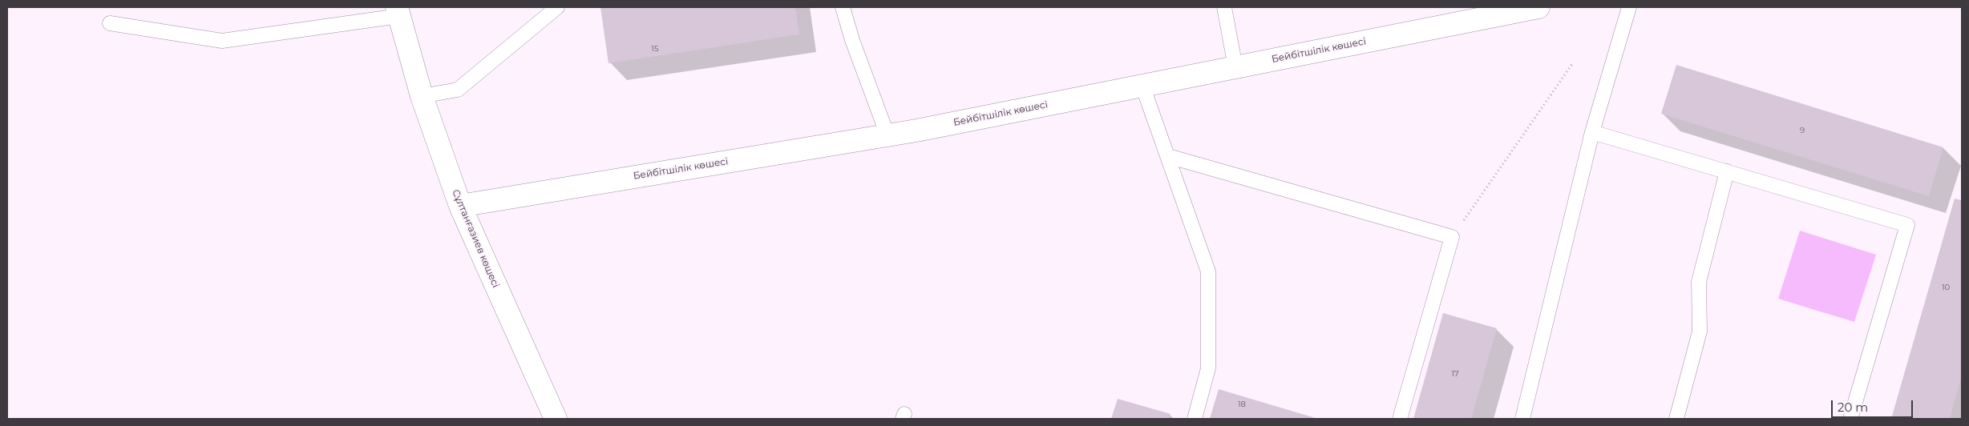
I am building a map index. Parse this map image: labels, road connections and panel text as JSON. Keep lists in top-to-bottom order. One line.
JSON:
{"streets":{"street":["Бейбітшілік көшесі","Сұлтанғазиев көшесі"]},"crossings":[["Бейбітшілік көшесі","Сұлтанғазиев көшесі"]],"house_numbers":["15","9","10","17","18"],"scale_bar":"20 m"}
